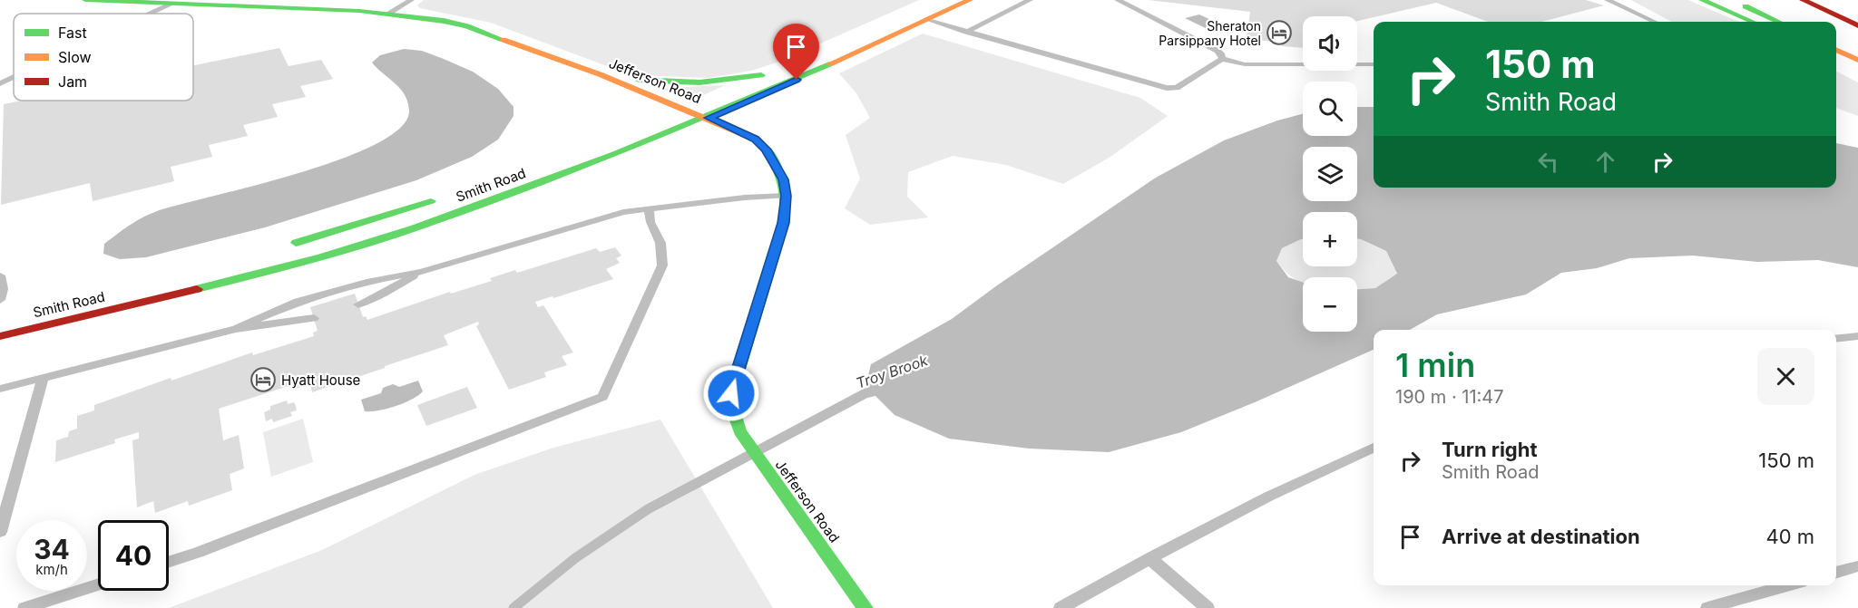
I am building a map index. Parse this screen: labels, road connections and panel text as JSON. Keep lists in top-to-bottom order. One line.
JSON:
{"streets":{"main road":["Jefferson Road","Smith Road"]},"crossings":[["Jefferson Road","Smith Road"]],"water":["Troy Brook"],"places":{"hotel":["Sheraton Parsippany Hotel","Hyatt House"]},"legend":["Fast","Slow","Jam"],"page":{"map_buttons":["+","−"],"turn":["150 m","Smith Road"],"heading":["1 min","190 m · 11:47"],"list":[{"name":"Turn right","note":"Smith Road","value":"150 m"},{"name":"Arrive at destination","value":"40 m"}],"speed":"34 km/h","limit":"40"}}
